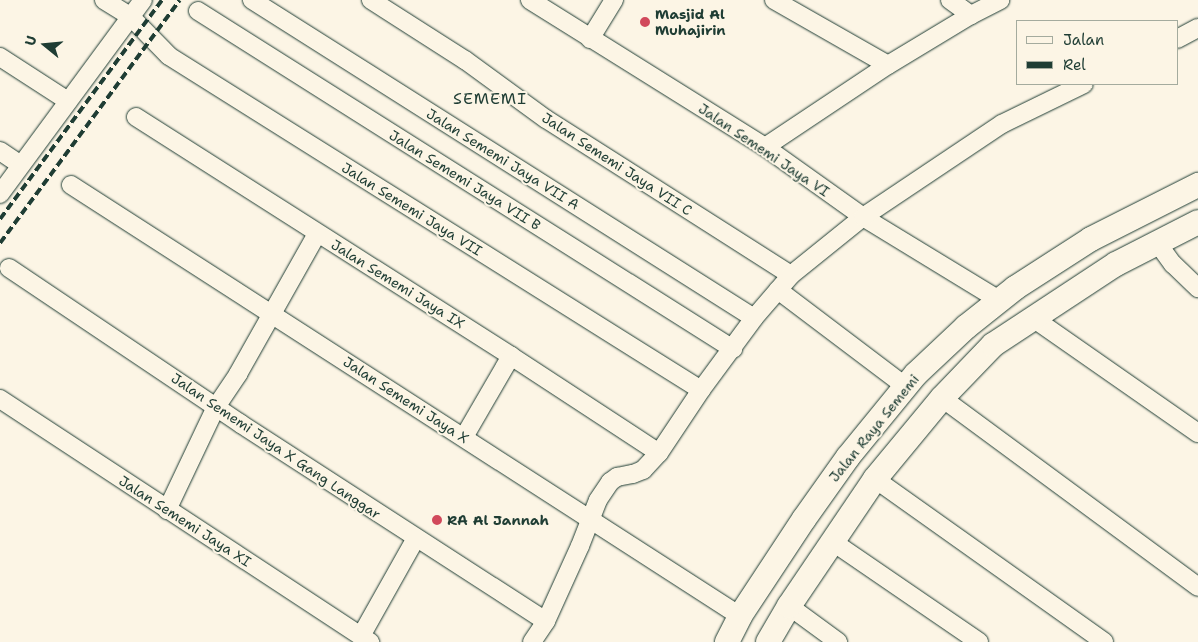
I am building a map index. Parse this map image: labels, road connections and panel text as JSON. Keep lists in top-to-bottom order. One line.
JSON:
{"streets":{"main road":["Jalan Raya Sememi"],"street":["Jalan Sememi Jaya VI","Jalan Sememi Jaya VII A","Jalan Sememi Jaya VII C","Jalan Sememi Jaya VII B","Jalan Sememi Jaya VII","Jalan Sememi Jaya IX","Jalan Sememi Jaya X","Jalan Sememi Jaya X Gang Langgar","Jalan Sememi Jaya XI"]},"crossings":[["Jalan Sememi Jaya VI","Jalan Raya Sememi"],["Jalan Sememi Jaya X","Jalan Raya Sememi"]],"districts":["SEMEMI"],"places":["Masjid Al Muhajirin","RA Al Jannah"],"legend":["Jalan","Rel"],"north":"left"}
